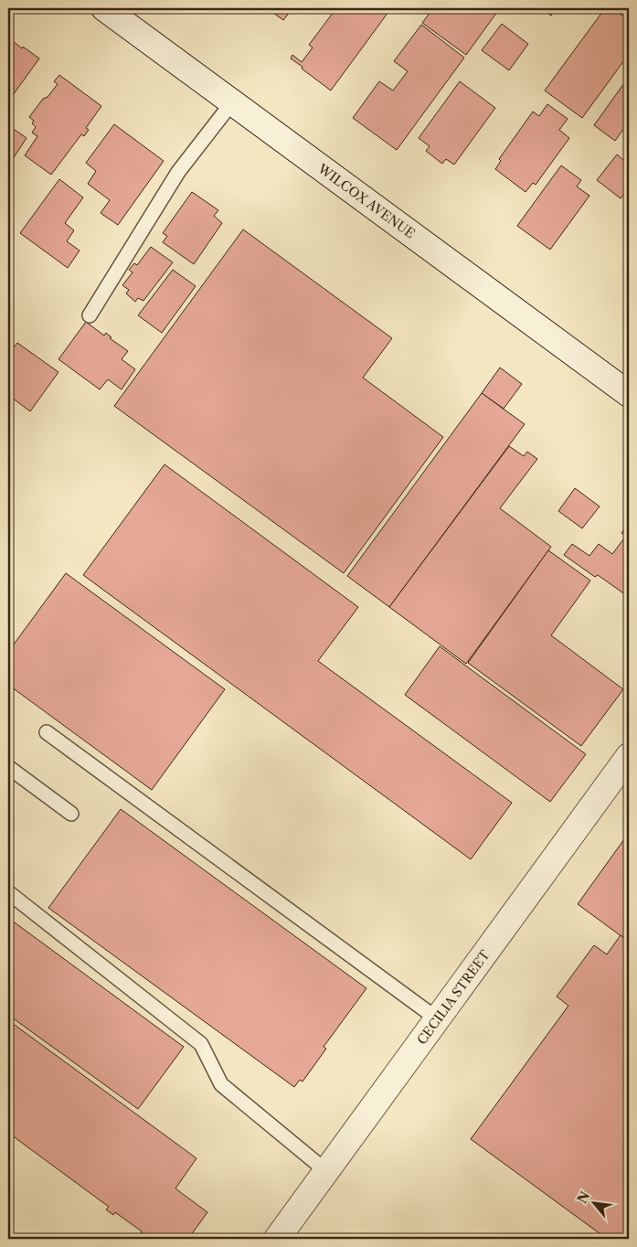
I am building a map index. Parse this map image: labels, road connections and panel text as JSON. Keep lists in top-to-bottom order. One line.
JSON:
{"streets":{"street":["WILCOX AVENUE","CECILIA STREET"]},"north":"top left"}
